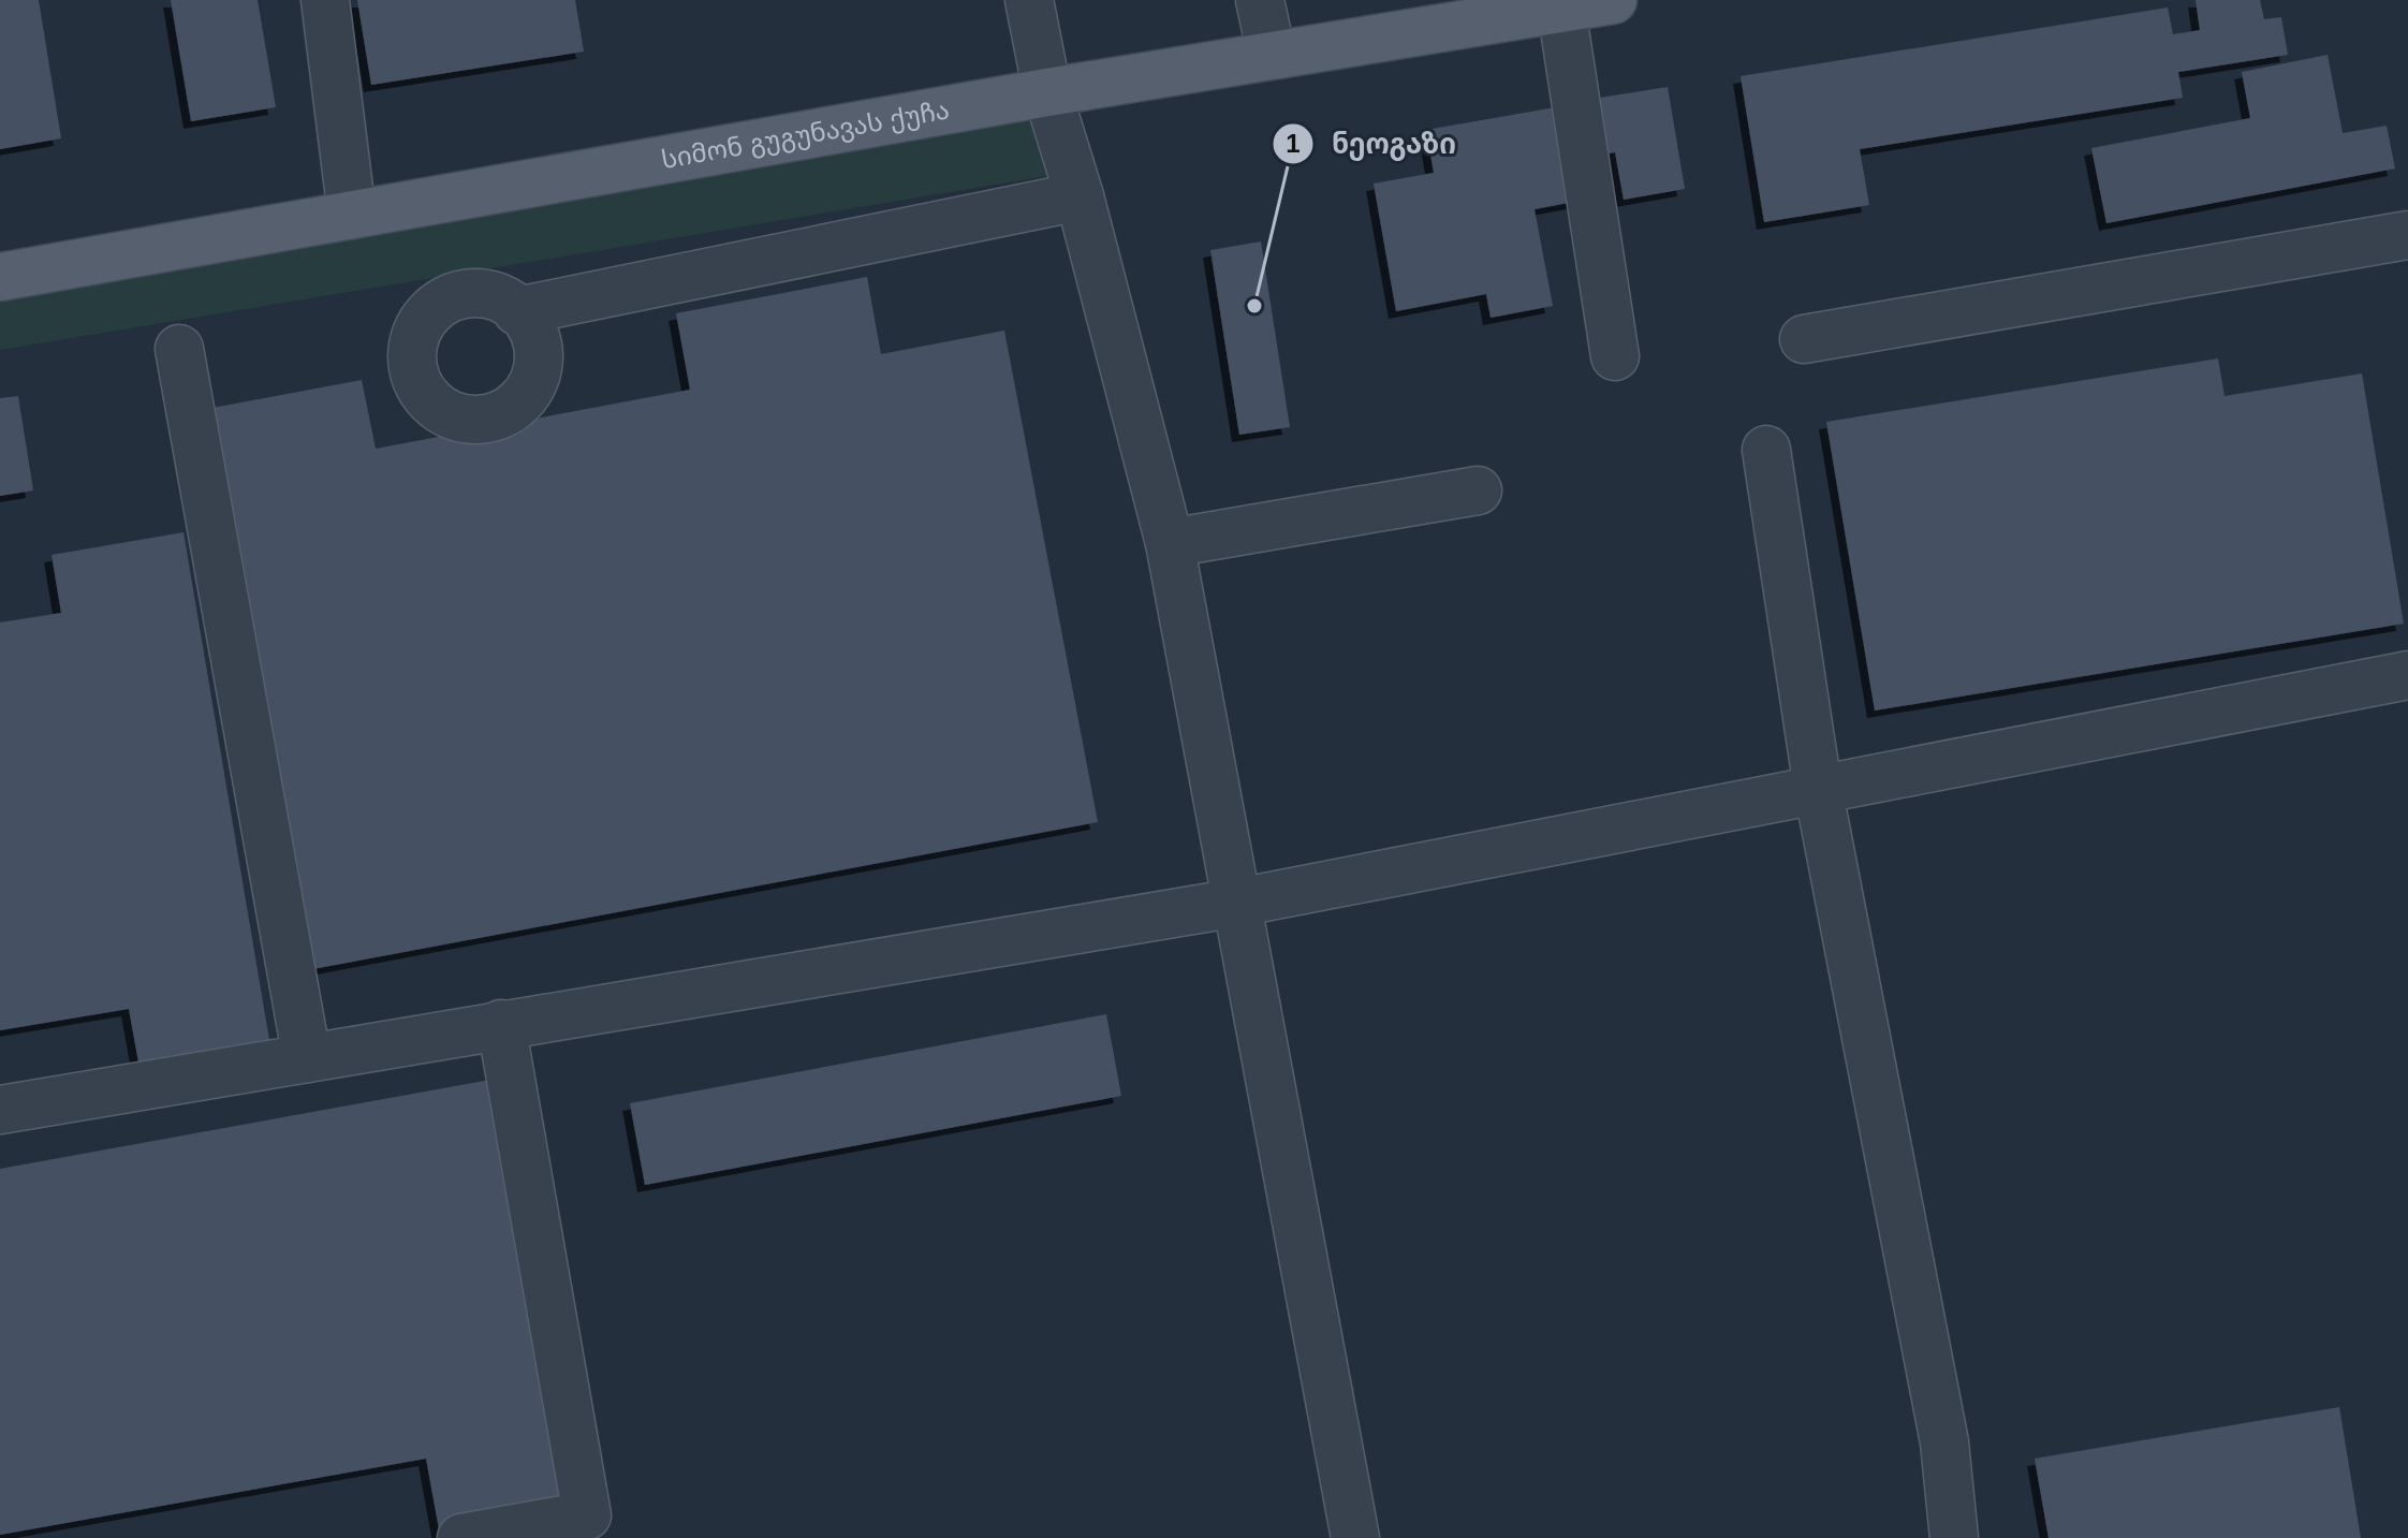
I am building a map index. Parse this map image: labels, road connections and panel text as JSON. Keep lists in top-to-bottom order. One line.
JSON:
{"streets":{"main road":["სიმონ გუგუნავას ქუჩა"]},"places":["ნეოგაზი"]}
